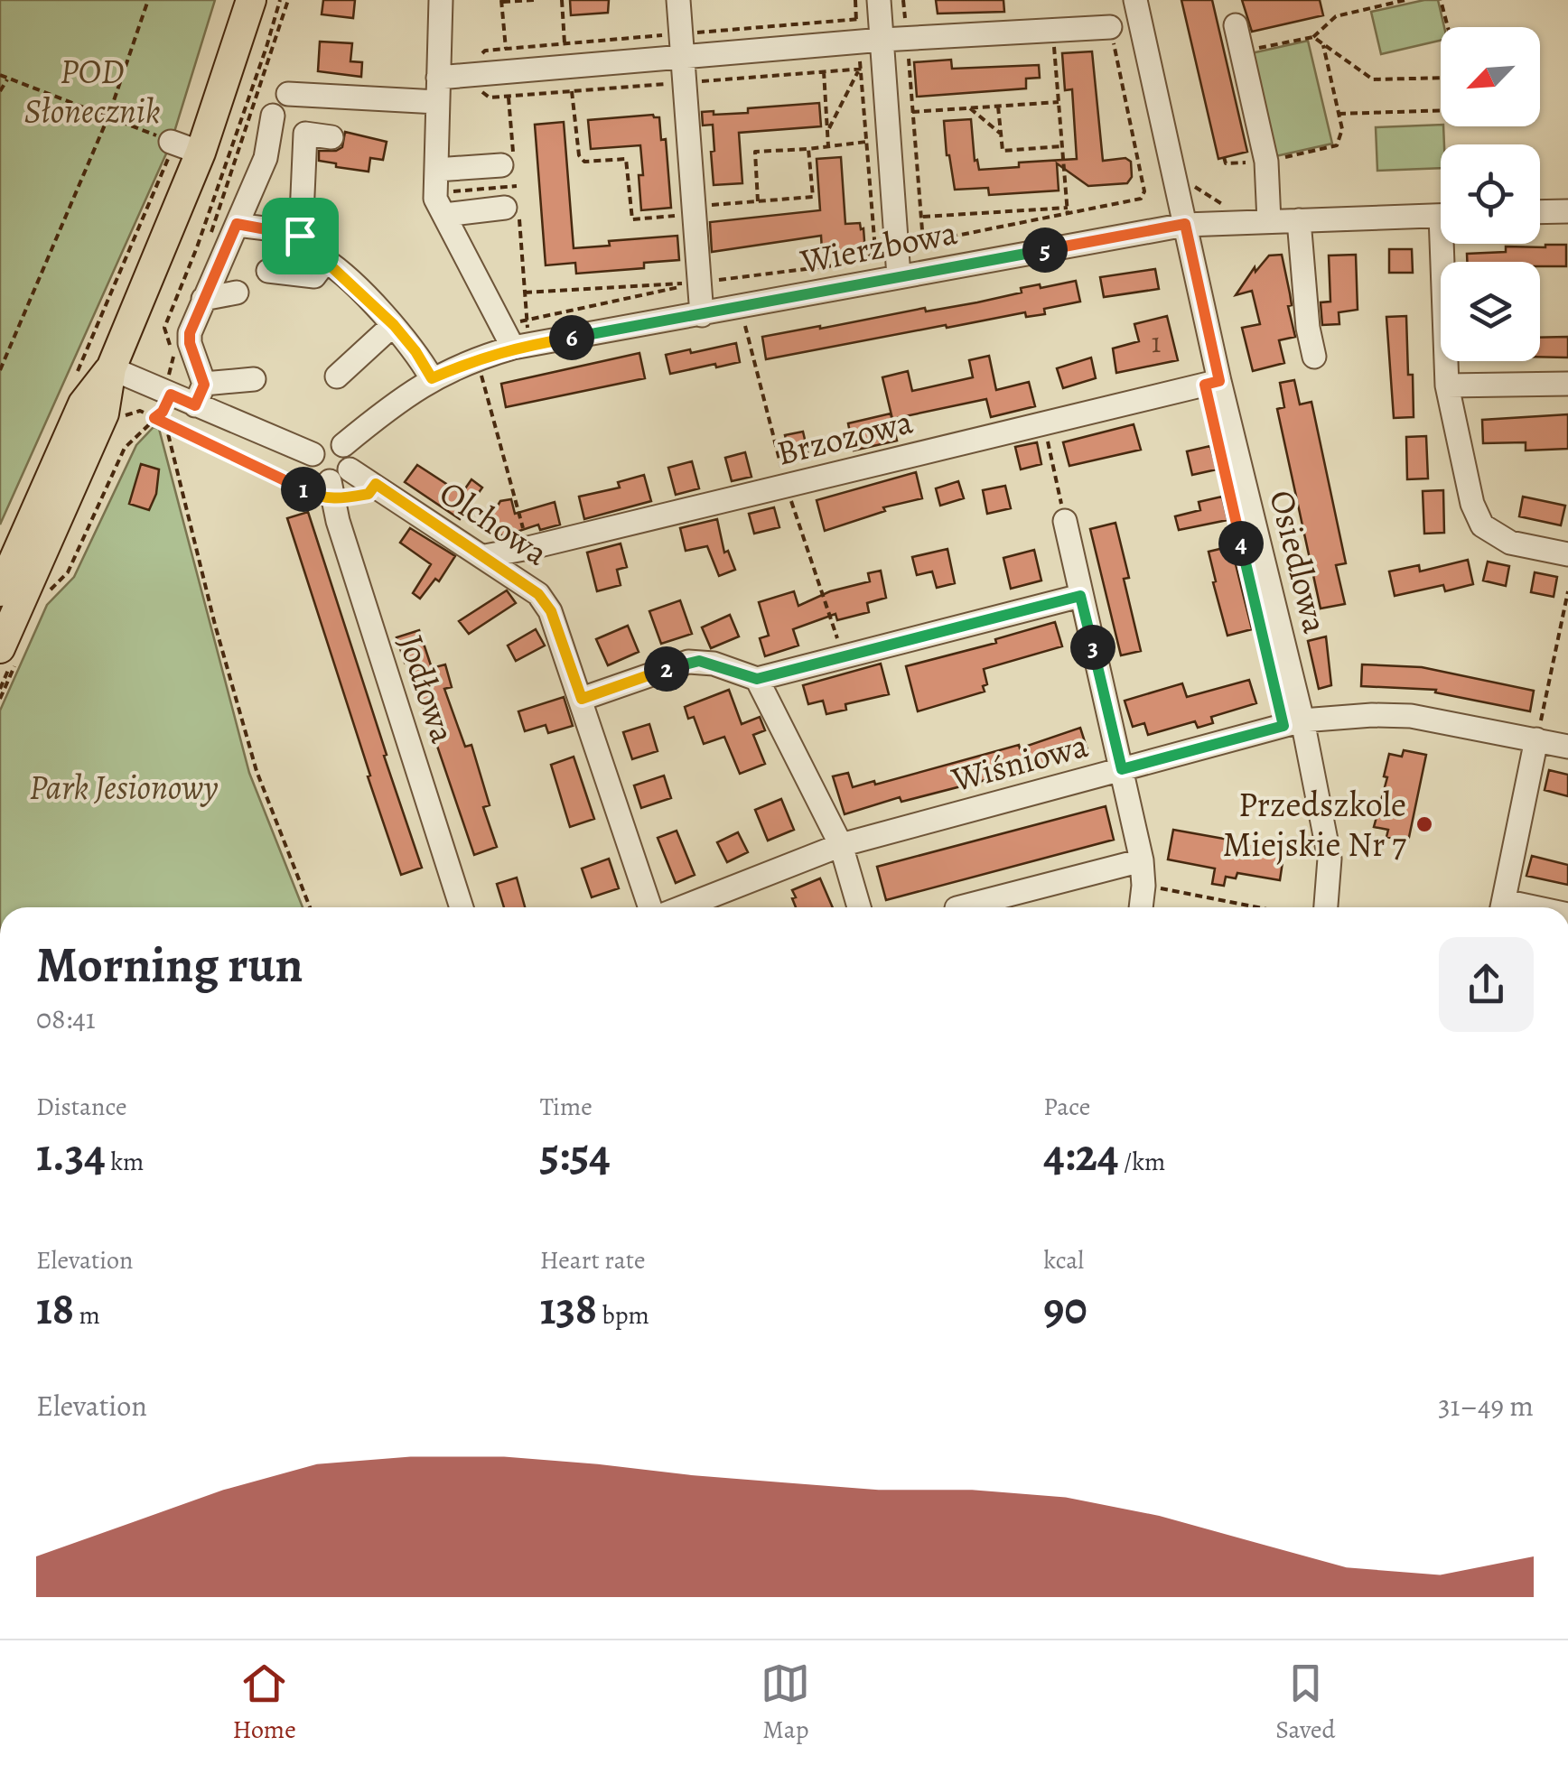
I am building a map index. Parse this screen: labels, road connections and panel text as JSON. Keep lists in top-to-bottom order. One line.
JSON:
{"streets":{"street":["Wierzbowa","Brzozowa","Olchowa","Osiedlowa","Jodłowa","Wiśniowa"]},"crossings":[["Wierzbowa","Olchowa"],["Wierzbowa","Osiedlowa"],["Wierzbowa","Jodłowa"],["Brzozowa","Olchowa"],["Brzozowa","Osiedlowa"],["Olchowa","Jodłowa"],["Osiedlowa","Wiśniowa"]],"parks":["POD Słonecznik","Park Jesionowy"],"places":["Przedszkole Miejskie Nr 7"],"house_numbers":["1"],"north":"bottom left","page":{"pins":["5","6","1","4","3","2"],"heading":["Morning run","08:41"],"stats":[["Distance","1.34 km"],["Time","5:54"],["Pace","4:24 /km"],["Elevation","18 m"],["Heart rate","138 bpm"],["kcal","90"]],"chart":["Elevation","31–49 m"],"tabs":["Home","Map","Saved"]}}
